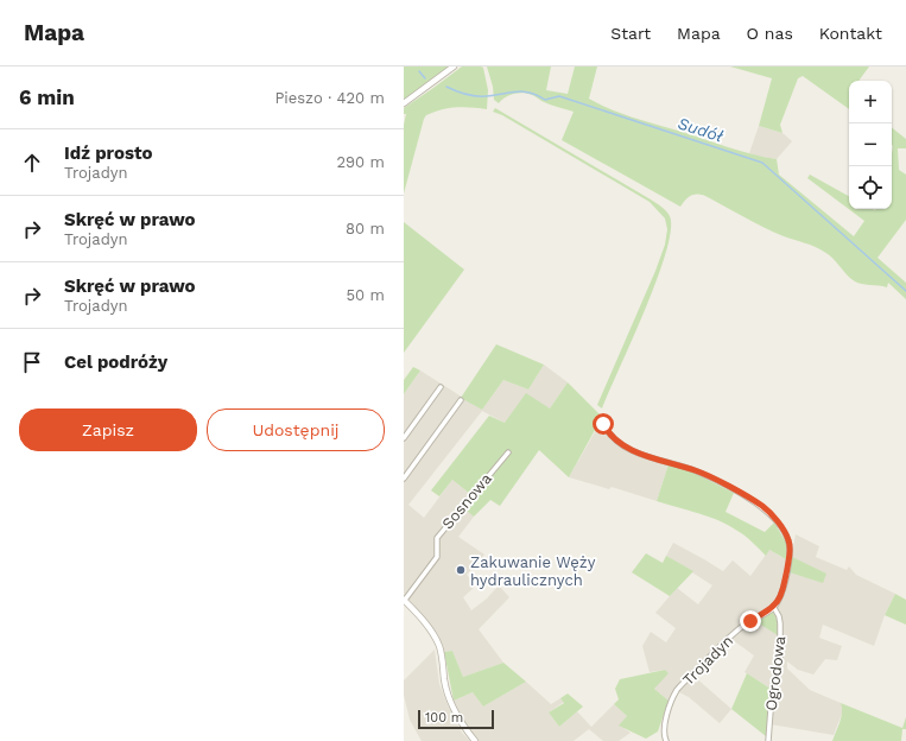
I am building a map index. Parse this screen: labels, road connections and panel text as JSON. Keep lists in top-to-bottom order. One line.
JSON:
{"streets":{"street":["Sosnowa","Trojadyn","Ogrodowa"]},"crossings":[["Trojadyn","Ogrodowa"]],"water":["Sudół"],"places":["Zakuwanie Węży hydraulicznych"],"scale_bar":"100 m","page":{"header":"Mapa","nav":["Start","Mapa","O nas","Kontakt"],"heading":["6 min","Pieszo · 420 m"],"map_buttons":["+","−"],"list":[["Idź prosto","Trojadyn","290 m"],["Skręć w prawo","Trojadyn","80 m"],["Skręć w prawo","Trojadyn","50 m"],"Cel podróży"],"buttons":["Zapisz","Udostępnij"],"scale":"100 m"}}
